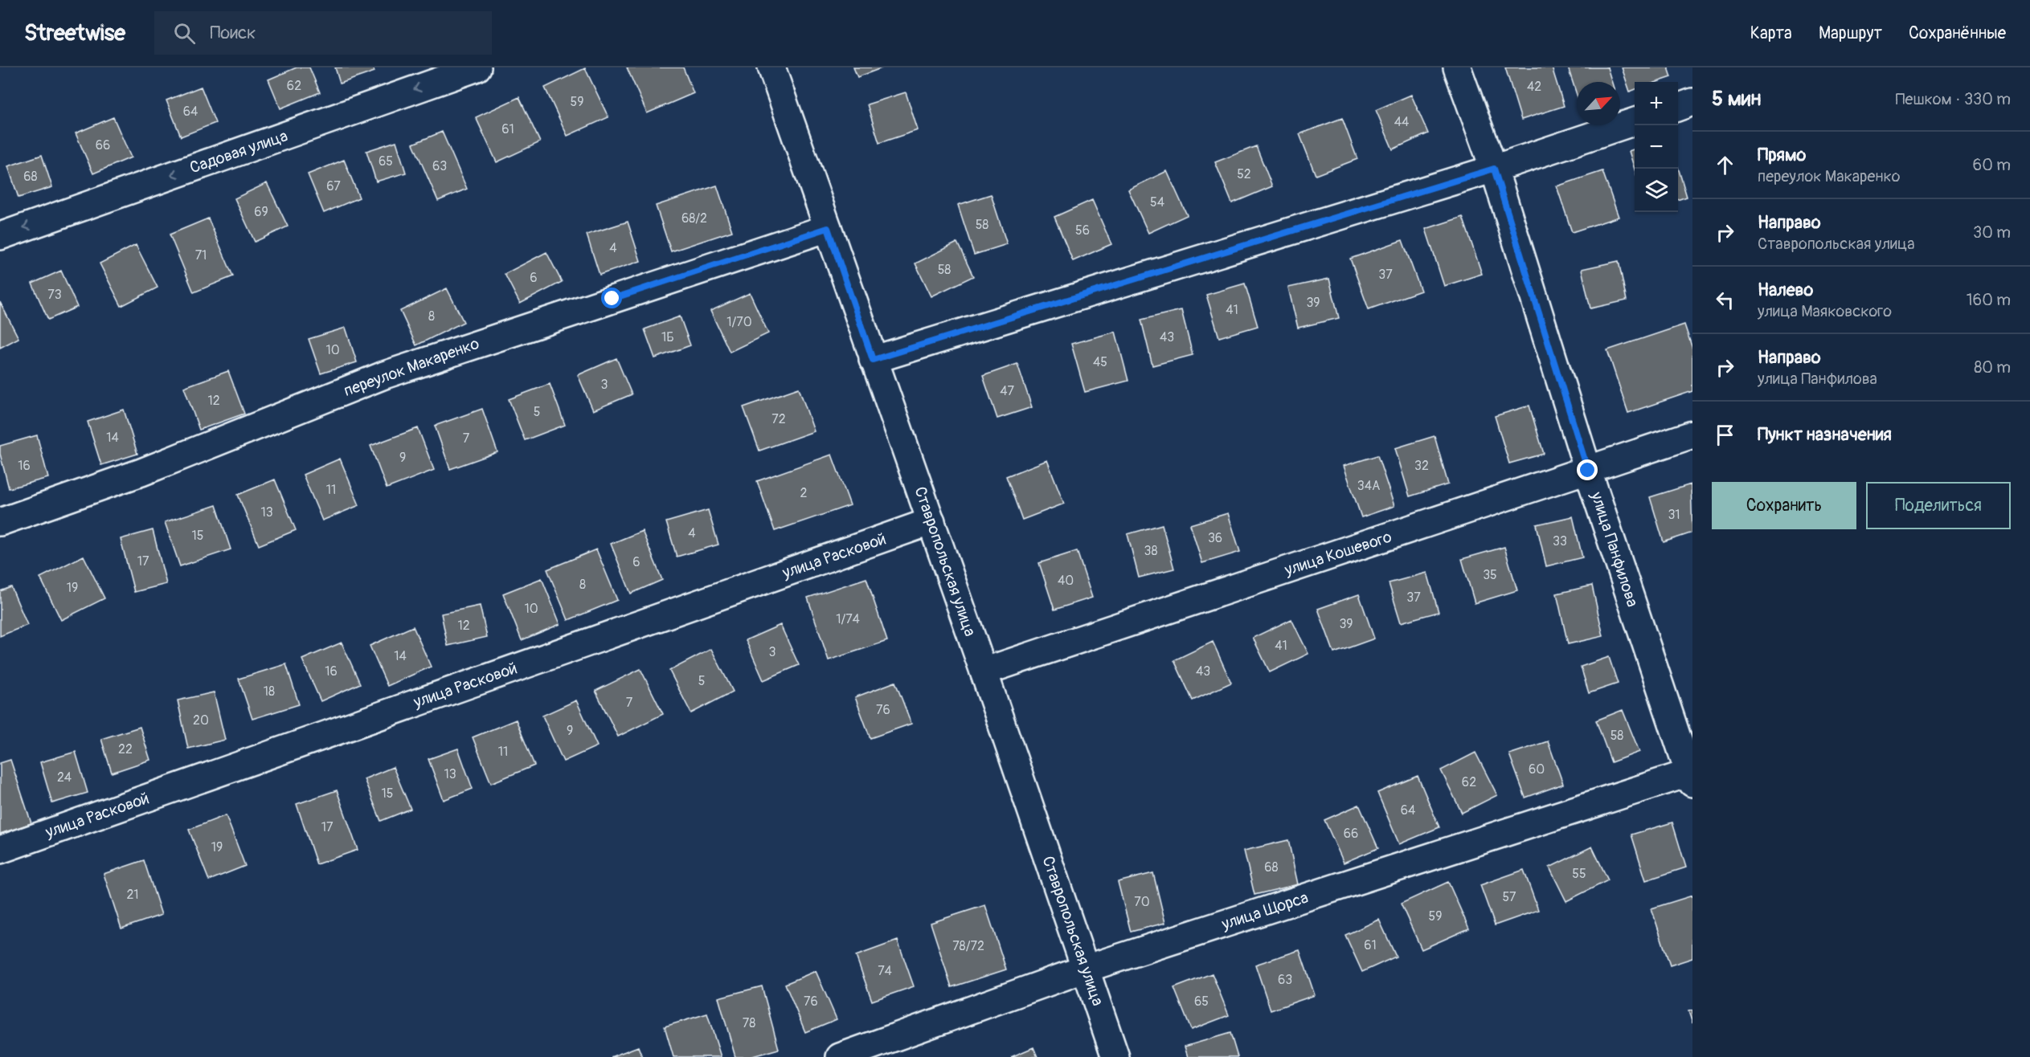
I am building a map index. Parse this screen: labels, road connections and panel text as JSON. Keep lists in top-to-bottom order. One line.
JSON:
{"streets":{"street":["Садовая улица","переулок Макаренко","улица Панфилова","улица Кошевого","улица Расковой","Ставропольская улица","улица Щорса"]},"crossings":[["переулок Макаренко","Ставропольская улица"],["улица Панфилова","улица Кошевого"],["улица Панфилова","улица Щорса"],["улица Кошевого","Ставропольская улица"],["улица Расковой","Ставропольская улица"],["Ставропольская улица","улица Щорса"]],"one_way":["Садовая улица"],"house_numbers":["62","42","59","64","44","61","66","65","63","52","68","67","54","69","68/2","58","56","4","71","58","37","6","73","39","41","8","1/70","1Б","43","10","45","3","47","12","5","72","14","7","9","16","32","34А","11","2","13","31","4","15","36","33","38","17","6","35","40","8","19","37","10","1/74","39","12","41","3","14","16","43","5","18","7","76","20","9","58","22","11","60","13","24","62","15","64","17","66","19","68","55","21","57","70","59","61","78/72","74","63","76","65","78"],"north":"top right","page":{"header":"Streetwise","search":"Поиск","nav":["Карта","Маршрут","Сохранённые"],"heading":["5 мин","Пешком · 330 m"],"map_buttons":["+","−"],"list":[["Прямо","переулок Макаренко","60 m"],["Направо","Ставропольская улица","30 m"],["Налево","улица Маяковского","160 m"],["Направо","улица Панфилова","80 m"],"Пункт назначения"],"buttons":["Сохранить","Поделиться"]}}
